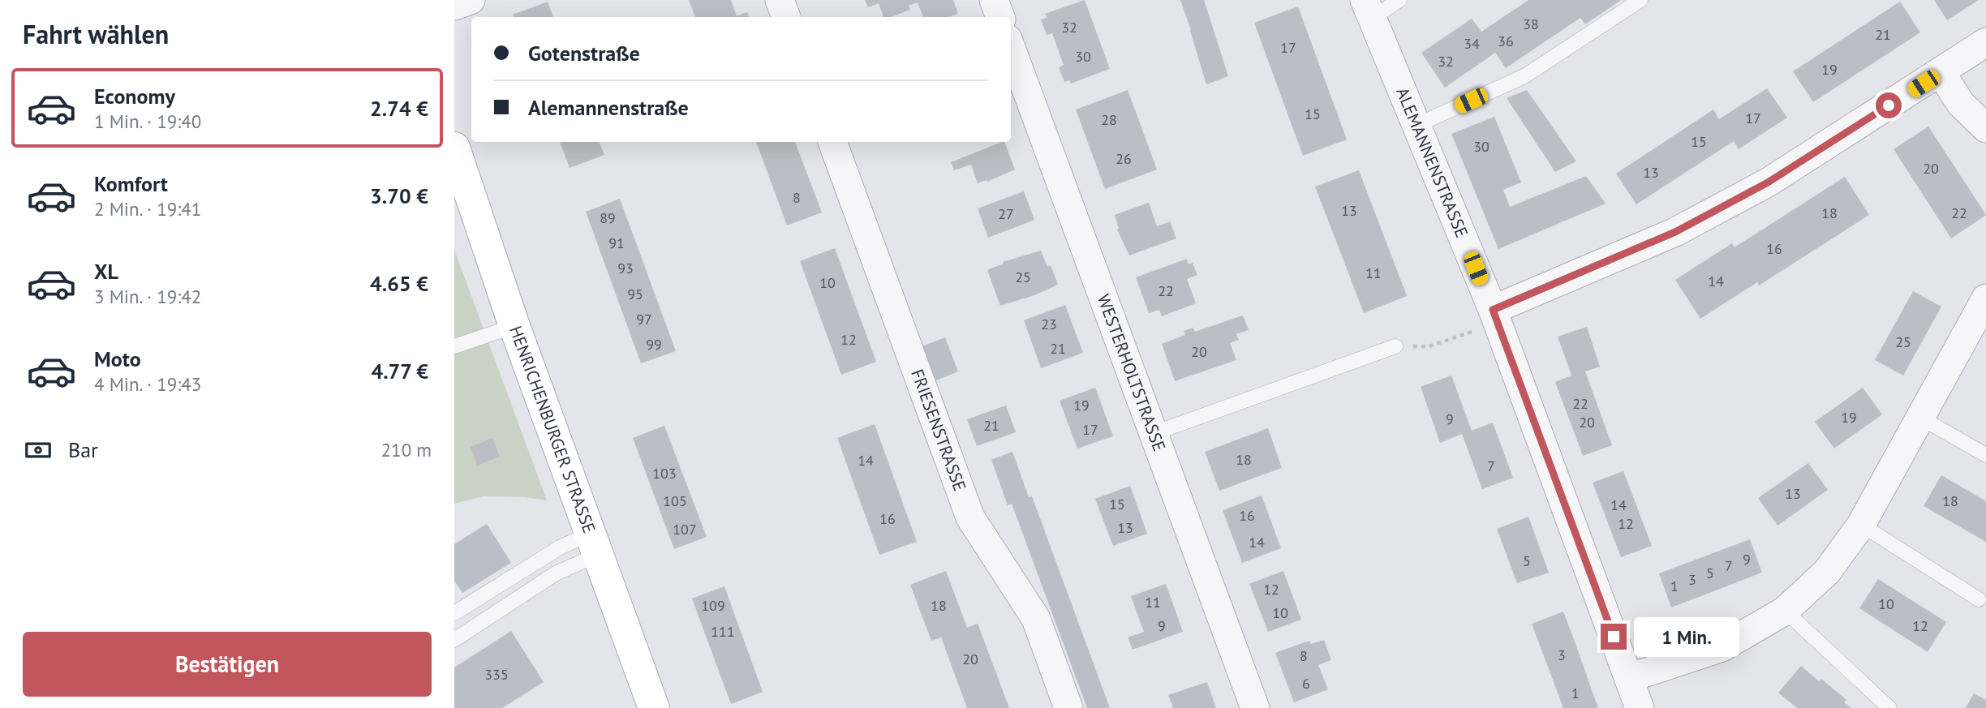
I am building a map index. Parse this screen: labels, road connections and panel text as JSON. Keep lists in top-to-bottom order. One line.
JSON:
{"streets":{"main road":["HENRICHENBURGER STRASSE"],"street":["ALEMANNENSTRASSE","WESTERHOLTSTRASSE","FRIESENSTRASSE"]},"house_numbers":["38","32","21","36","34","17","30","32","19","15","17","28","15","30","26","20","13","8","13","18","22","27","89","91","16","93","11","25","14","10","22","95","97","23","12","25","99","21","20","22","19","19","9","20","21","17","18","14","7","103","13","105","18","15","14","16","16","12","13","107","14","9","5","7","5","3","1","12","11","10","109","18","10","9","12","111","3","8","20","335","6","1"],"page":{"heading":"Fahrt wählen","banner":["Gotenstraße","Alemannenstraße"],"list":[{"name":"Economy","note":"1 Min. · 19:40","value":"2.74 €"},{"name":"Komfort","note":"2 Min. · 19:41","value":"3.70 €"},{"name":"XL","note":"3 Min. · 19:42","value":"4.65 €"},{"name":"Moto","note":"4 Min. · 19:43","value":"4.77 €"}],"pay":["Bar","210 m"],"bubble":"1 Min.","buttons":"Bestätigen"}}
